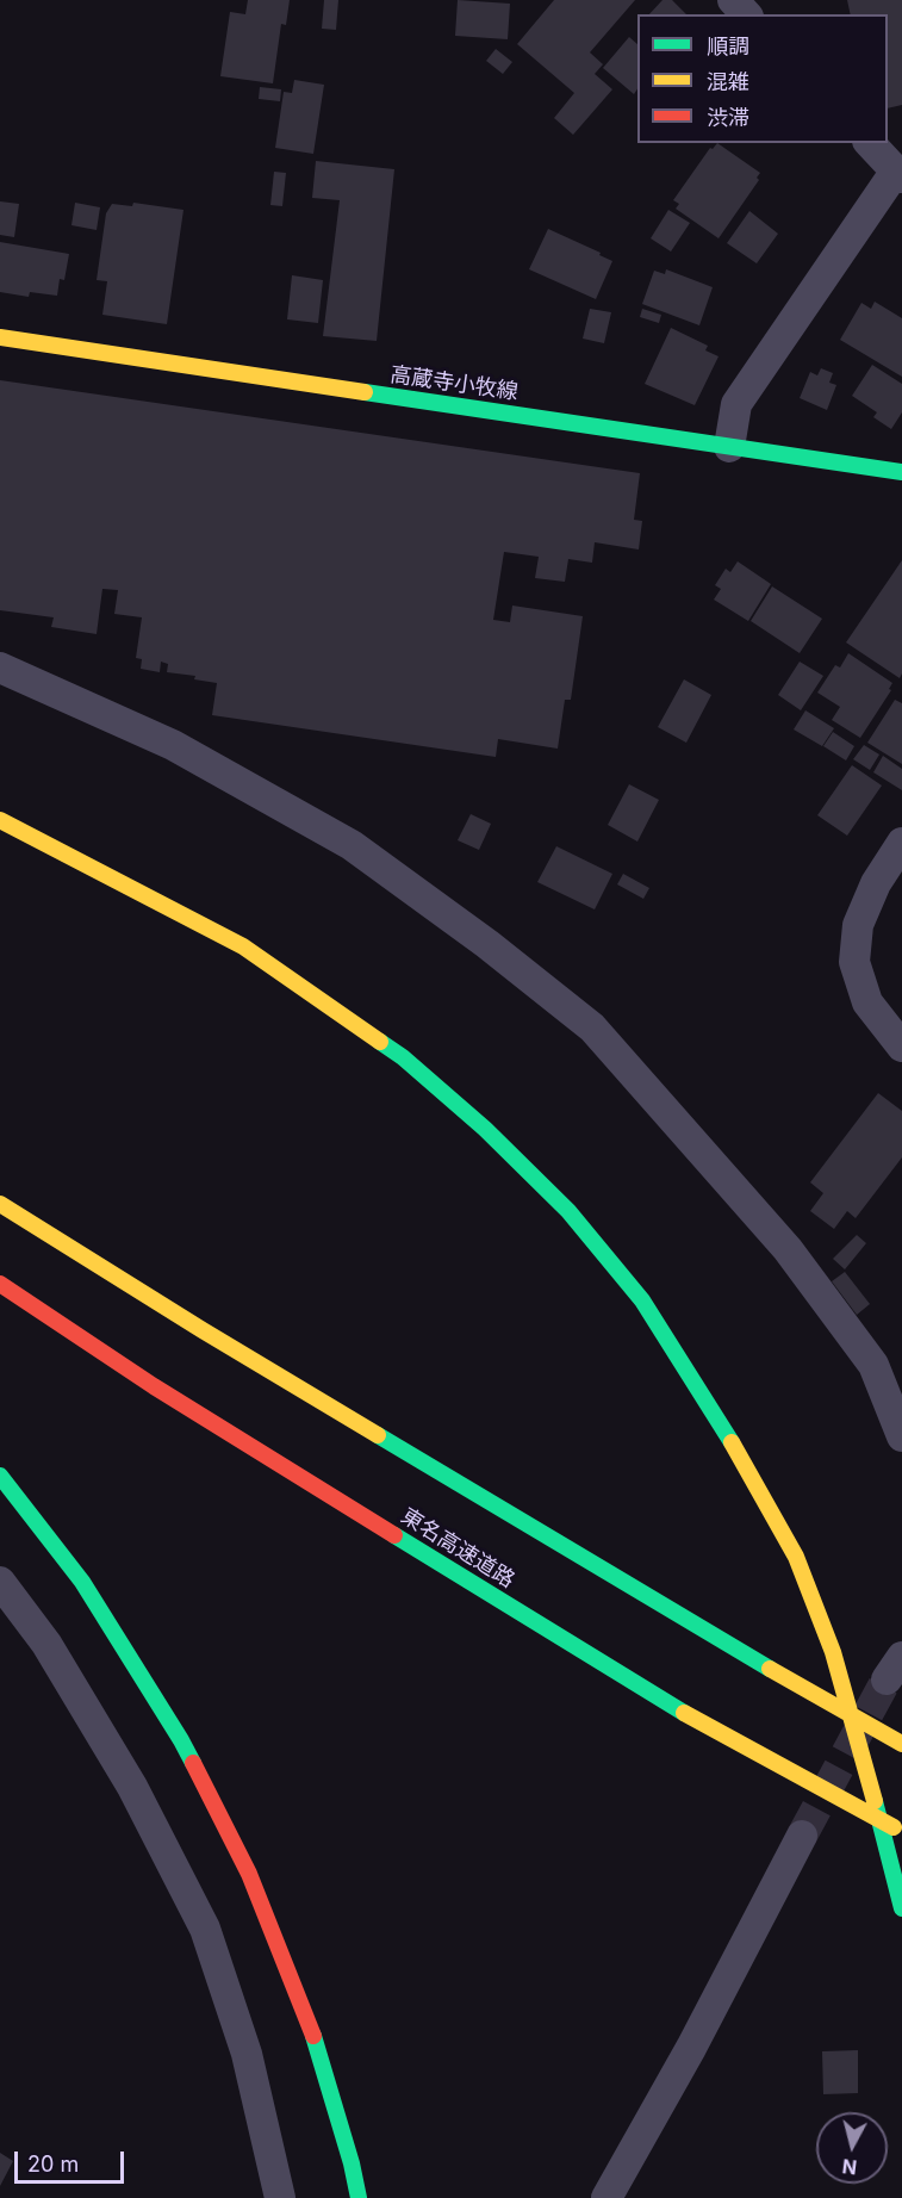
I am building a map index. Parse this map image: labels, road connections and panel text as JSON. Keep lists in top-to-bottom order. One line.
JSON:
{"streets":{"main road":["高蔵寺小牧線","東名高速道路"]},"legend":["順調","混雑","渋滞"],"scale_bar":"20 m","north":"bottom"}
